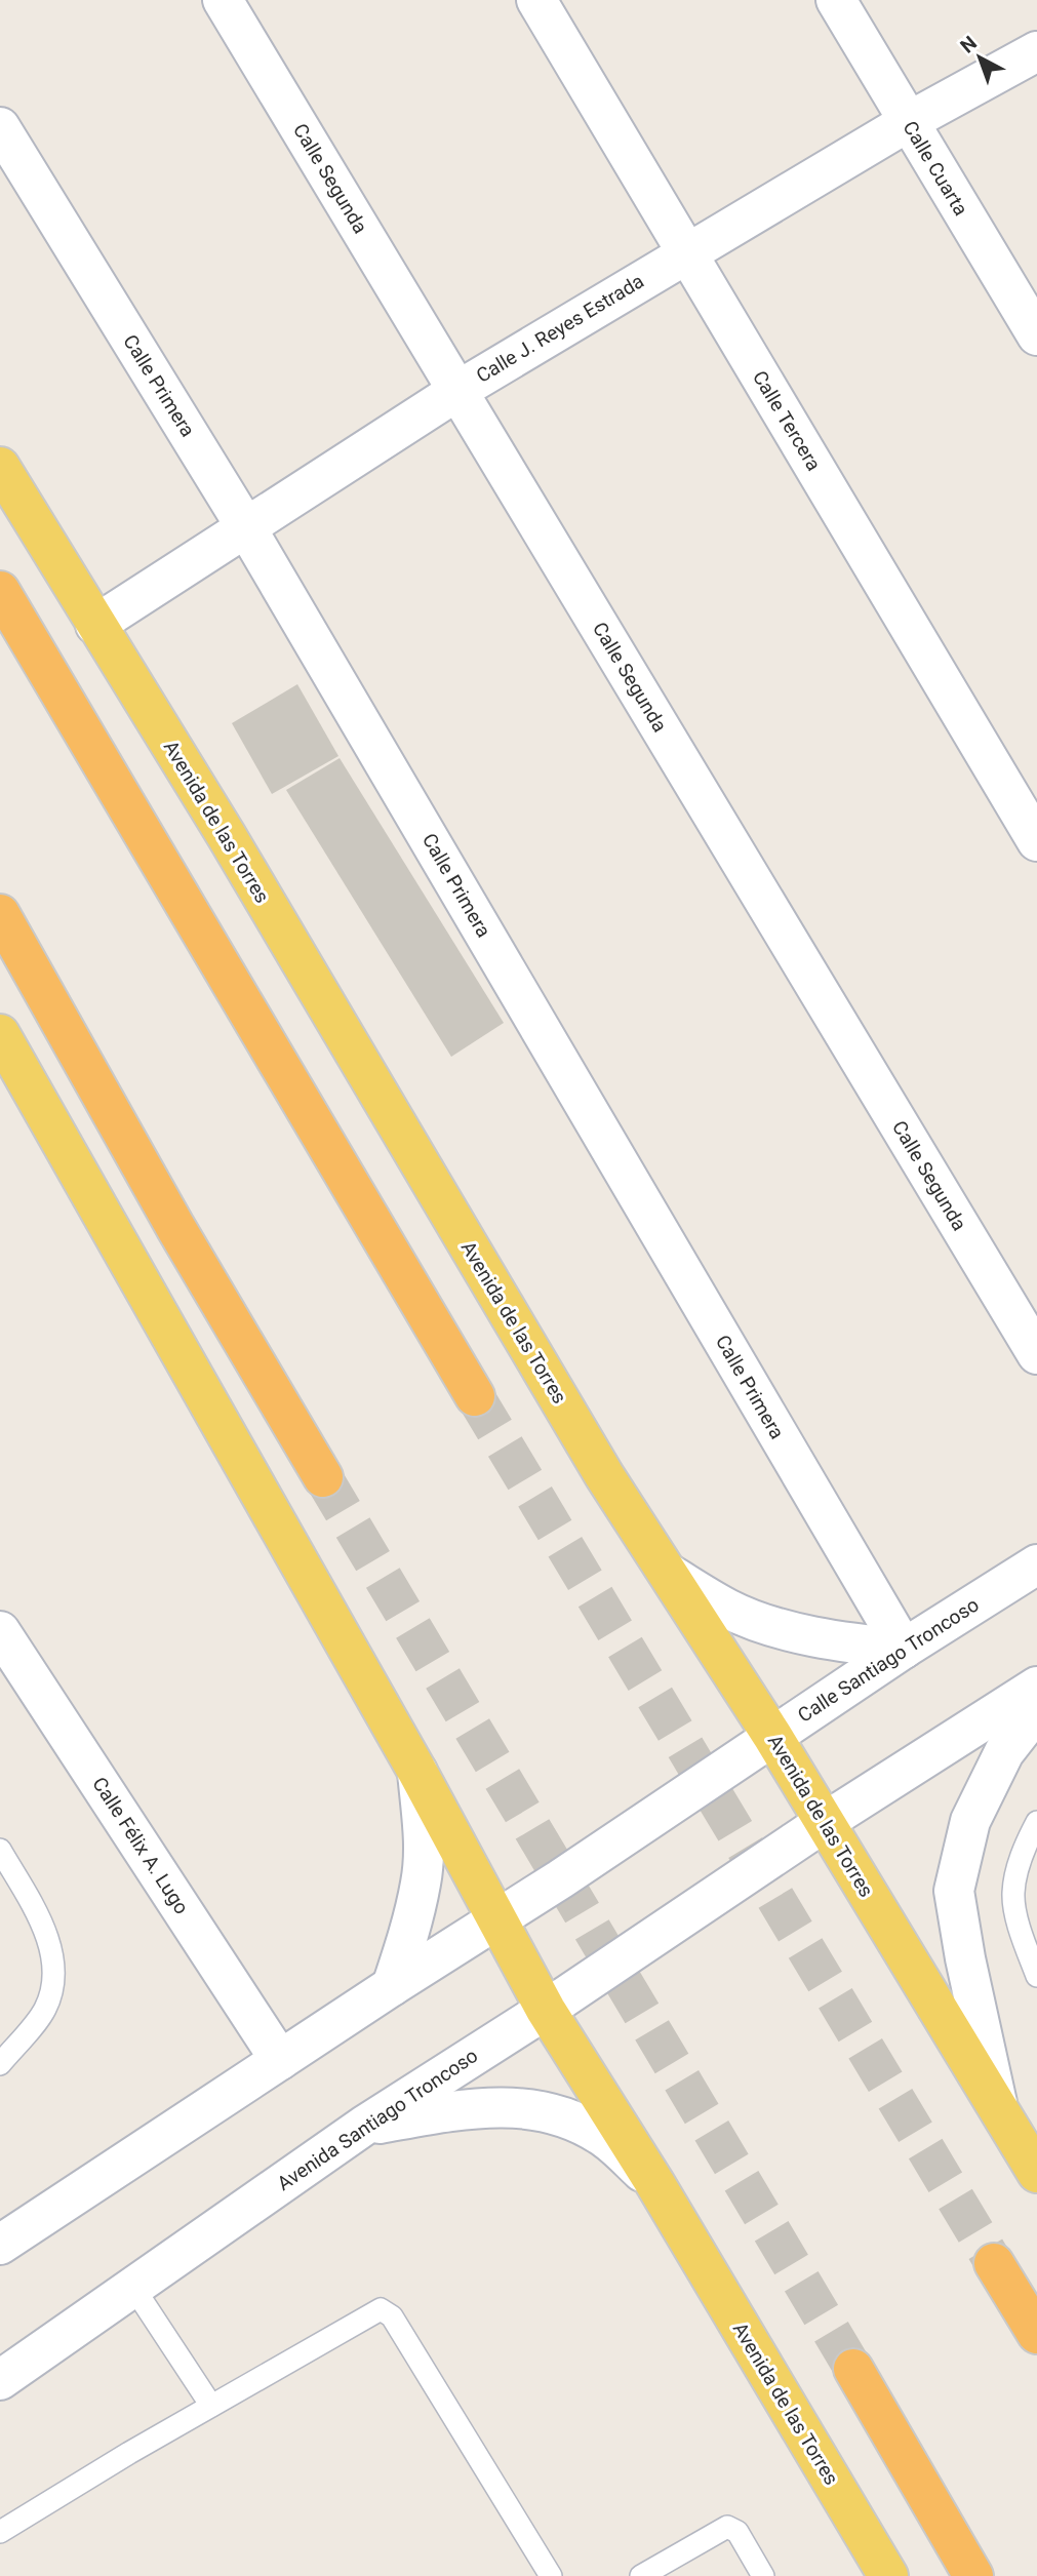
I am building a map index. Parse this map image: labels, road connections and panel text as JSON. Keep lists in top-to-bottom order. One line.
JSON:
{"streets":{"main road":["Avenida de las Torres"],"street":["Calle Cuarta","Calle Segunda","Calle J. Reyes Estrada","Calle Primera","Calle Tercera","Calle Santiago Troncoso","Calle Félix A. Lugo","Avenida Santiago Troncoso"]},"crossings":[["Calle Cuarta","Calle J. Reyes Estrada"],["Calle Segunda","Calle J. Reyes Estrada"],["Calle J. Reyes Estrada","Calle Primera"],["Calle J. Reyes Estrada","Calle Tercera"],["Calle J. Reyes Estrada","Avenida de las Torres"],["Calle Primera","Calle Santiago Troncoso"],["Avenida de las Torres","Calle Santiago Troncoso"],["Avenida de las Torres","Avenida Santiago Troncoso"]],"north":"top left"}
